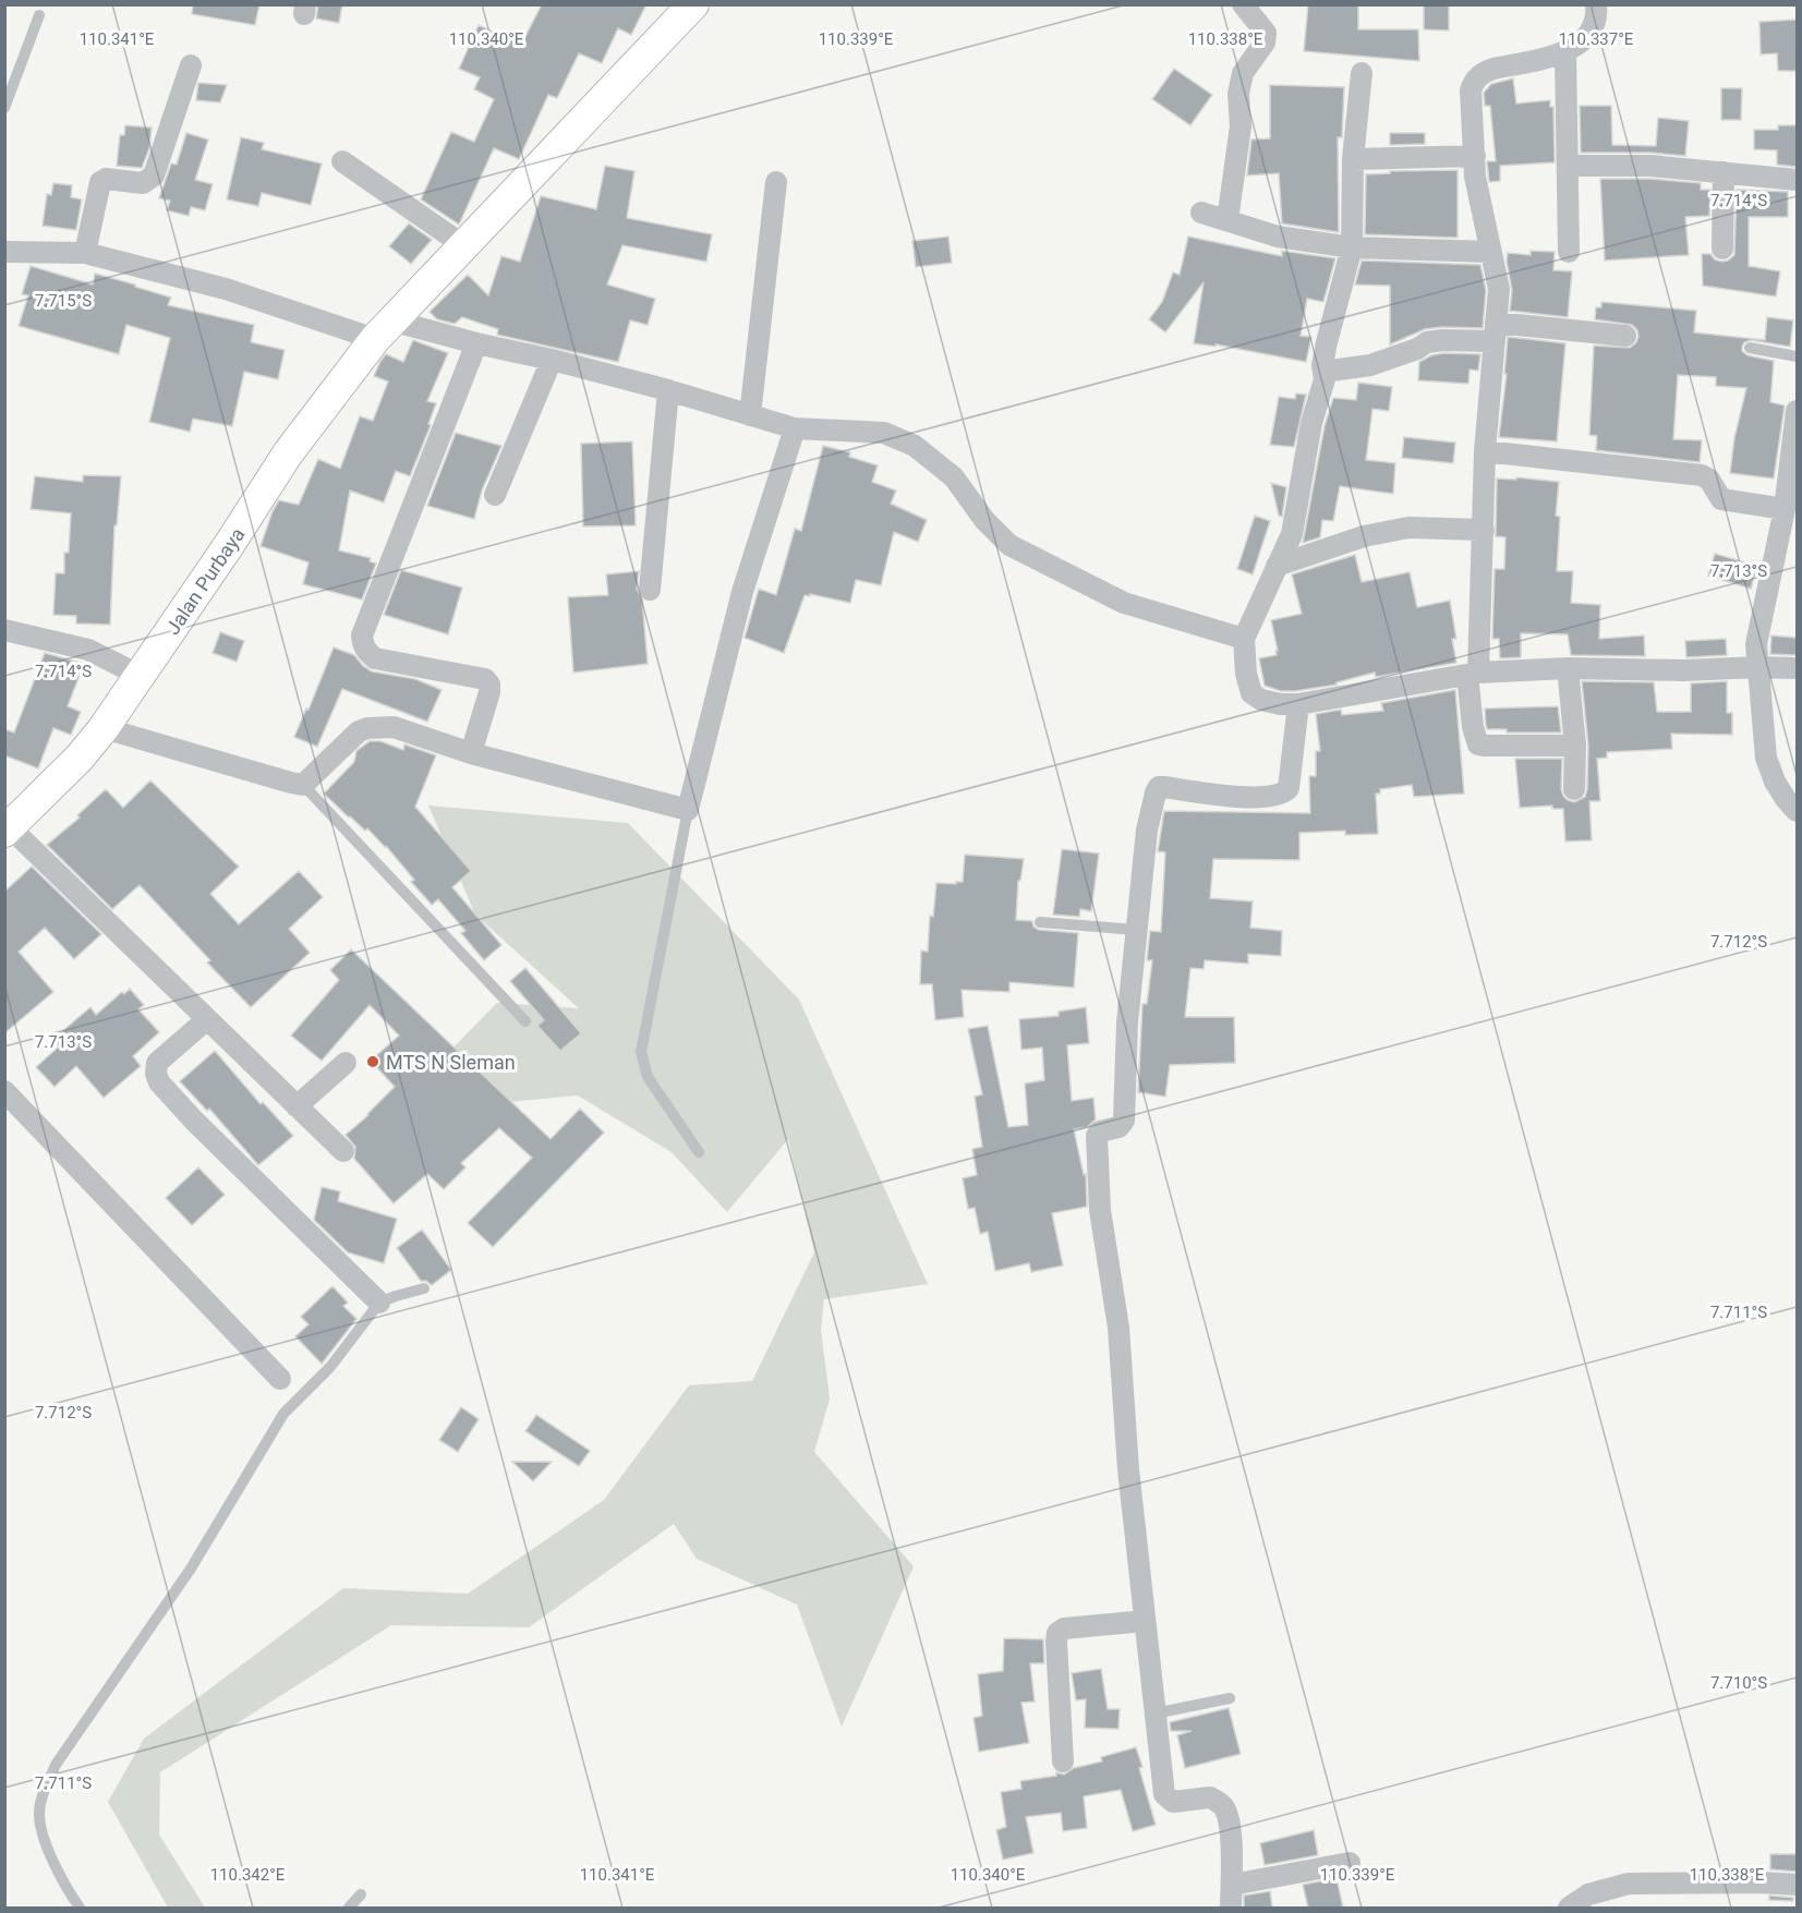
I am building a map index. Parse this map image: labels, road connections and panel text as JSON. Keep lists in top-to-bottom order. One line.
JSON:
{"streets":{"main road":["Jalan Purbaya"]},"places":["MTS N Sleman"],"coordinates":["110.341°E","110.340°E","110.339°E","110.338°E","110.337°E","7.714°S","7.715°S","7.713°S","7.712°S","7.711°S","7.710°S","110.342°E"]}
